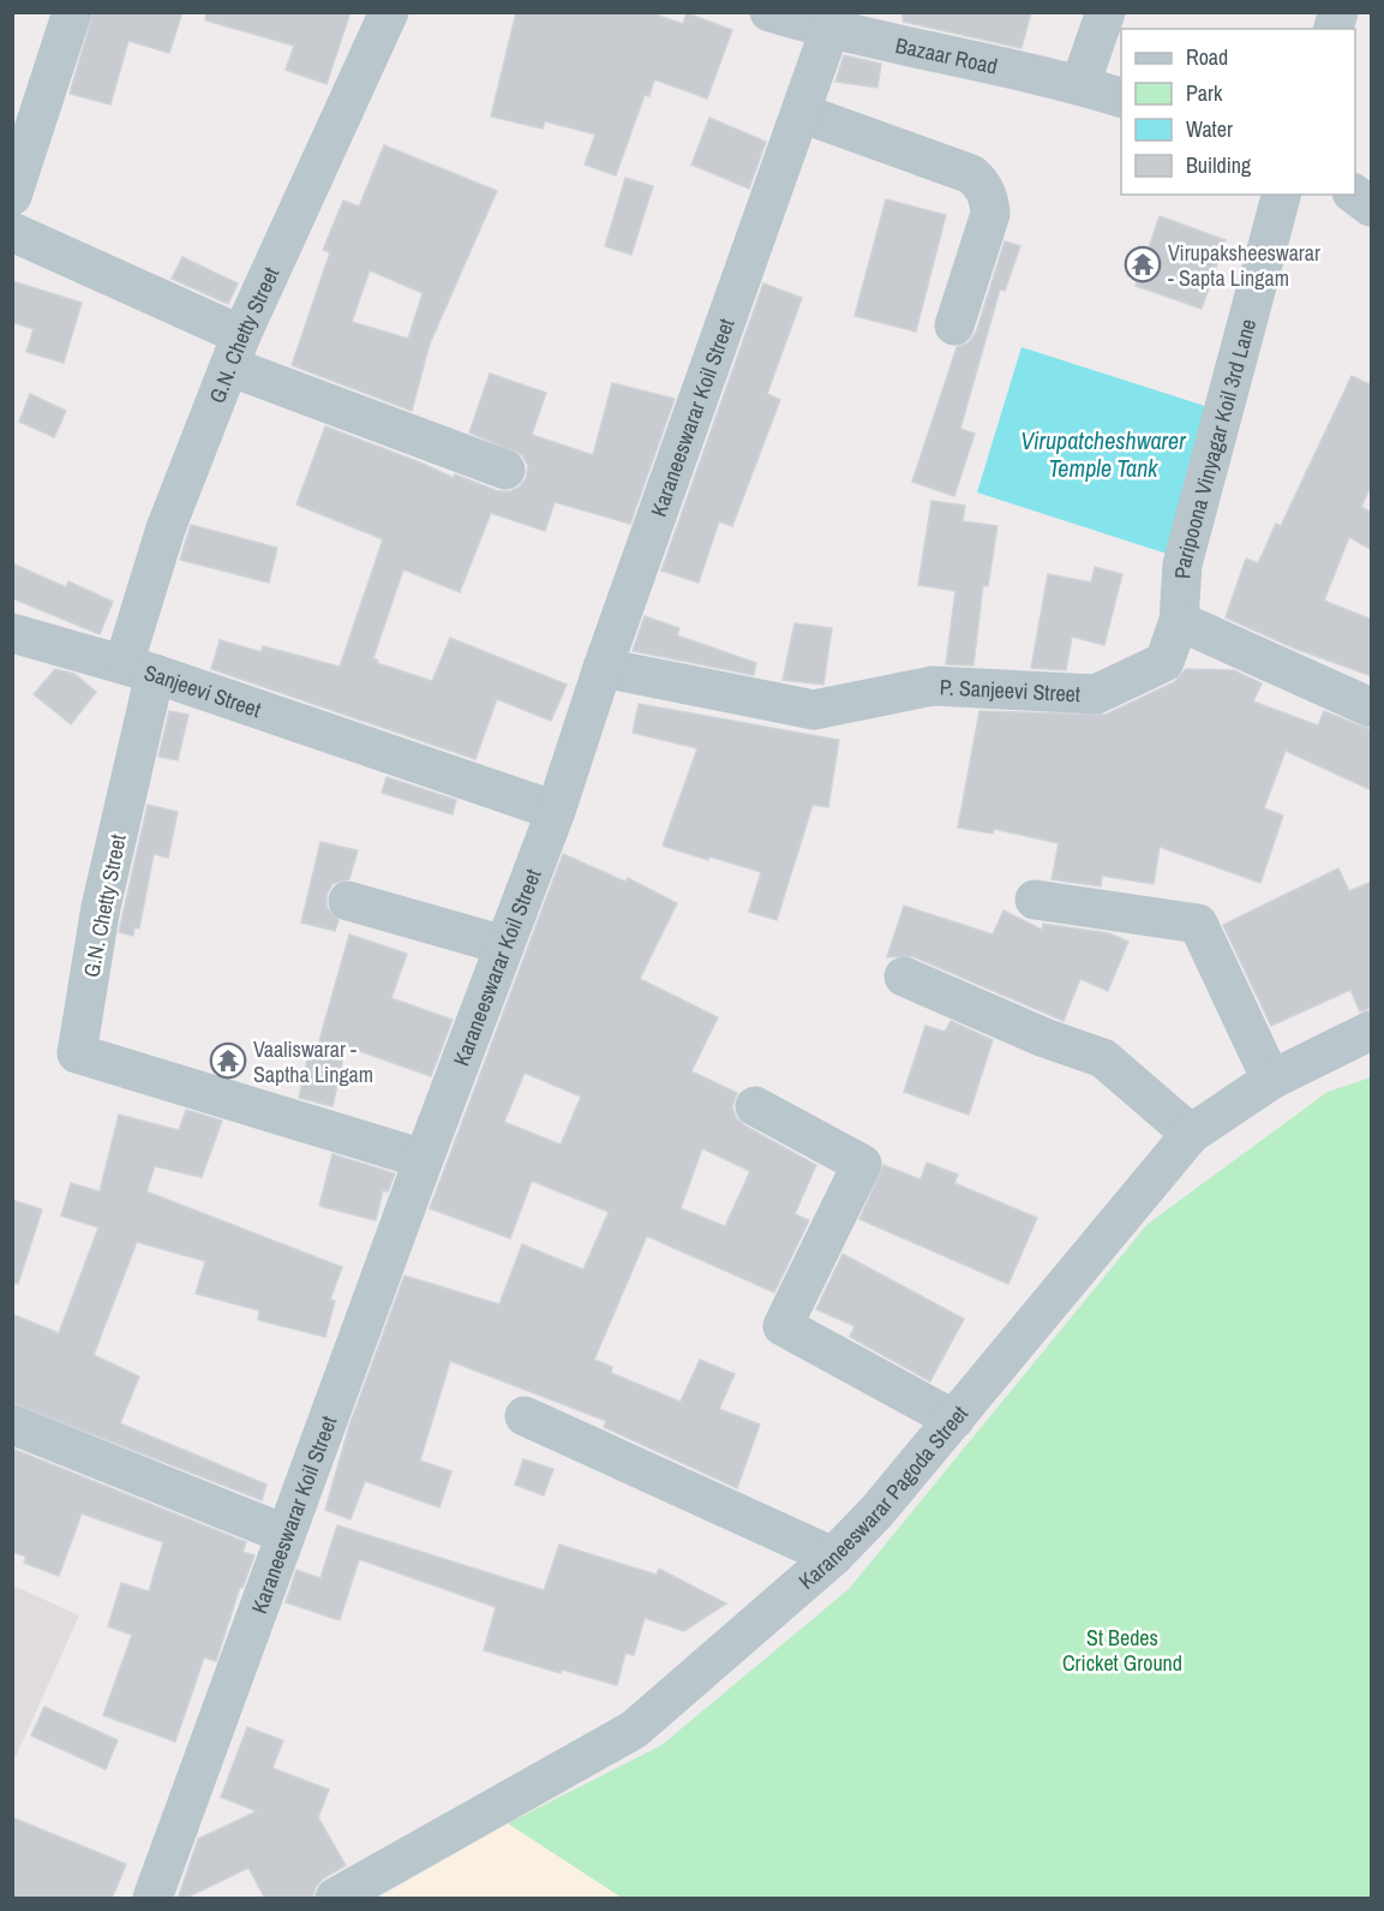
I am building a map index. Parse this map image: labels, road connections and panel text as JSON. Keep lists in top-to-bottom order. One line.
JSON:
{"streets":{"street":["Bazaar Road","G.N. Chetty Street","Karaneeswarar Koil Street","Paripoona Vinyagar Koil 3rd Lane","Sanjeevi Street","P. Sanjeevi Street","Karaneeswarar Pagoda Street"]},"crossings":[["Bazaar Road","Karaneeswarar Koil Street"],["G.N. Chetty Street","Karaneeswarar Koil Street"],["G.N. Chetty Street","Sanjeevi Street"],["Karaneeswarar Koil Street","Sanjeevi Street"],["Karaneeswarar Koil Street","P. Sanjeevi Street"],["Paripoona Vinyagar Koil 3rd Lane","P. Sanjeevi Street"]],"water":["Virupatcheshwarer Temple Tank"],"parks":["St Bedes Cricket Ground"],"places":{"temple":["Virupaksheeswarar - Sapta Lingam","Vaaliswarar - Saptha Lingam"]},"legend":["Road","Park","Water","Building"]}
